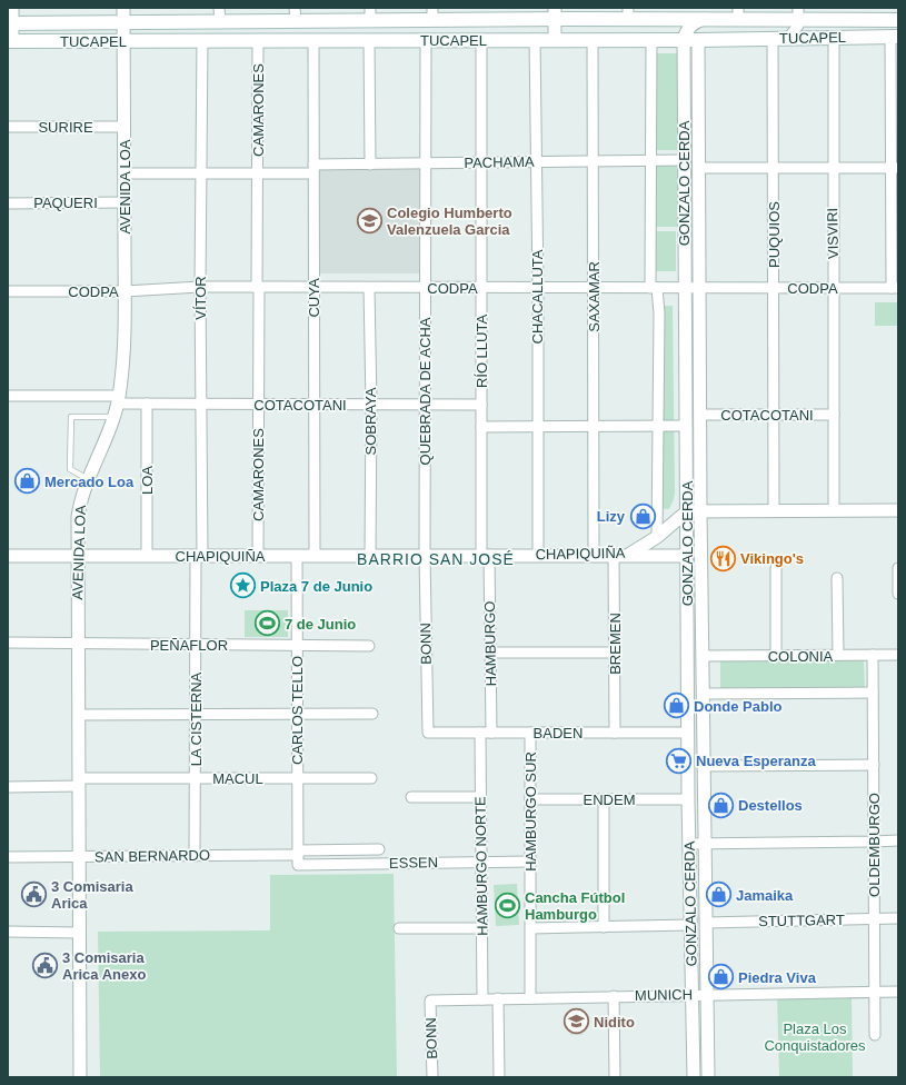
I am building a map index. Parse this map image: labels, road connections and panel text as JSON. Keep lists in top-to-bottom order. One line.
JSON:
{"streets":{"main road":["TUCAPEL"],"street":["CAMARONES","SURIRE","PACHAMA","GONZALO CERDA","AVENIDA LOA","PAQUERI","VISVIRI","PUQUIOS","CODPA","CHACALLUTA","SAXAMAR","VÍTOR","CUYA","RÍO LLUTA","QUEBRADA DE ACHA","COTACOTANI","SOBRAYA","LOA","CHAPIQUIÑA","BONN","HAMBURGO","BREMEN","PEÑAFLOR","COLONIA","CARLOS TELLO","LA CISTERNA","BADEN","MACUL","ENDEM","HAMBURGO SUR","OLDEMBURGO","SAN BERNARDO","ESSEN","HAMBURGO NORTE","STUTTGART","MUNICH"]},"crossings":[["TUCAPEL","CAMARONES"],["TUCAPEL","GONZALO CERDA"],["TUCAPEL","AVENIDA LOA"],["TUCAPEL","VISVIRI"],["TUCAPEL","PUQUIOS"],["TUCAPEL","CHACALLUTA"],["TUCAPEL","SAXAMAR"],["TUCAPEL","VÍTOR"],["TUCAPEL","CUYA"],["TUCAPEL","RÍO LLUTA"],["TUCAPEL","QUEBRADA DE ACHA"],["CAMARONES","PACHAMA"],["CAMARONES","CODPA"],["CAMARONES","COTACOTANI"],["CAMARONES","CHAPIQUIÑA"],["SURIRE","AVENIDA LOA"],["PACHAMA","GONZALO CERDA"],["PACHAMA","AVENIDA LOA"],["PACHAMA","CHACALLUTA"],["PACHAMA","SAXAMAR"],["PACHAMA","VÍTOR"],["PACHAMA","CUYA"],["PACHAMA","RÍO LLUTA"],["PACHAMA","QUEBRADA DE ACHA"],["GONZALO CERDA","CODPA"],["GONZALO CERDA","COTACOTANI"],["GONZALO CERDA","CHAPIQUIÑA"],["GONZALO CERDA","COLONIA"],["GONZALO CERDA","BADEN"],["GONZALO CERDA","ENDEM"],["GONZALO CERDA","STUTTGART"],["GONZALO CERDA","MUNICH"],["AVENIDA LOA","PAQUERI"],["AVENIDA LOA","CODPA"],["AVENIDA LOA","COTACOTANI"],["AVENIDA LOA","CHAPIQUIÑA"],["AVENIDA LOA","PEÑAFLOR"],["AVENIDA LOA","MACUL"],["AVENIDA LOA","SAN BERNARDO"],["VISVIRI","CODPA"],["VISVIRI","COTACOTANI"],["PUQUIOS","CODPA"],["PUQUIOS","COTACOTANI"],["CODPA","CHACALLUTA"],["CODPA","SAXAMAR"],["CODPA","VÍTOR"],["CODPA","CUYA"],["CODPA","RÍO LLUTA"],["CODPA","QUEBRADA DE ACHA"],["CODPA","SOBRAYA"],["CHACALLUTA","CHAPIQUIÑA"],["SAXAMAR","CHAPIQUIÑA"],["VÍTOR","COTACOTANI"],["VÍTOR","CHAPIQUIÑA"],["VÍTOR","LA CISTERNA"],["CUYA","COTACOTANI"],["CUYA","CHAPIQUIÑA"],["RÍO LLUTA","COTACOTANI"],["RÍO LLUTA","CHAPIQUIÑA"],["RÍO LLUTA","HAMBURGO"],["QUEBRADA DE ACHA","COTACOTANI"],["QUEBRADA DE ACHA","CHAPIQUIÑA"],["QUEBRADA DE ACHA","BONN"],["COTACOTANI","SOBRAYA"],["COTACOTANI","LOA"],["SOBRAYA","CHAPIQUIÑA"],["LOA","CHAPIQUIÑA"],["CHAPIQUIÑA","BONN"],["CHAPIQUIÑA","HAMBURGO"],["CHAPIQUIÑA","BREMEN"],["CHAPIQUIÑA","CARLOS TELLO"],["CHAPIQUIÑA","LA CISTERNA"],["BONN","BADEN"],["BONN","MUNICH"],["HAMBURGO","BADEN"],["BREMEN","BADEN"],["PEÑAFLOR","CARLOS TELLO"],["PEÑAFLOR","LA CISTERNA"],["COLONIA","OLDEMBURGO"],["CARLOS TELLO","MACUL"],["CARLOS TELLO","SAN BERNARDO"],["CARLOS TELLO","ESSEN"],["LA CISTERNA","MACUL"],["LA CISTERNA","SAN BERNARDO"],["BADEN","HAMBURGO SUR"],["BADEN","HAMBURGO NORTE"],["ENDEM","HAMBURGO SUR"],["HAMBURGO SUR","ESSEN"],["HAMBURGO SUR","MUNICH"],["OLDEMBURGO","STUTTGART"],["OLDEMBURGO","MUNICH"],["SAN BERNARDO","ESSEN"],["ESSEN","HAMBURGO NORTE"],["HAMBURGO NORTE","MUNICH"]],"districts":["BARRIO SAN JOSÉ"],"parks":["Plaza Los Conquistadores"],"places":{"school or university":["Colegio Humberto Valenzuela Garcia","Nidito"],"shop":["Mercado Loa","Lizy","Donde Pablo","Destellos","Jamaika","Piedra Viva"],"restaurant":["Vikingo's"],"place":["Plaza 7 de Junio"],"sports":["7 de Junio","Cancha Fútbol Hamburgo"],"supermarket":["Nueva Esperanza"],"public building":["3 Comisaria Arica","3 Comisaria Arica Anexo"]}}
